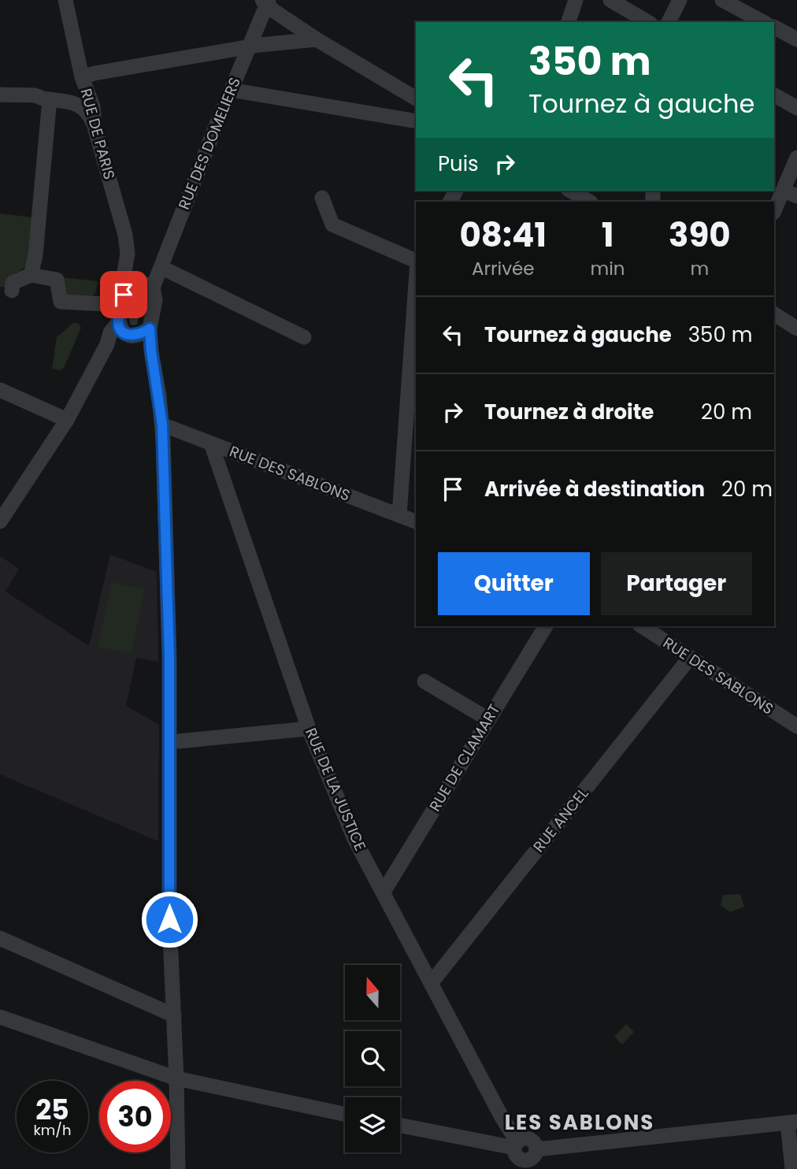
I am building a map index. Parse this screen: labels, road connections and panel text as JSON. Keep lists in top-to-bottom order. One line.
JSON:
{"streets":{"street":["RUE DE PARIS","RUE DES DOMELIERS","RUE DES SABLONS","RUE DE CLAMART","RUE DE LA JUSTICE","RUE ANCEL"]},"crossings":[["RUE DES SABLONS","RUE DE LA JUSTICE"],["RUE DES SABLONS","RUE ANCEL"],["RUE DE CLAMART","RUE DE LA JUSTICE"],["RUE DE LA JUSTICE","RUE ANCEL"]],"districts":["LES SABLONS"],"north":"top","page":{"turn":["350 m","Tournez à gauche"],"then":"Puis","eta":["08:41","Arrivée","1","min","390","m"],"list":[{"name":"Tournez à gauche","value":"350 m"},{"name":"Tournez à droite","value":"20 m"},{"name":"Arrivée à destination","value":"20 m"}],"buttons":["Quitter","Partager"],"speed":"25 km/h","limit":"30"}}
